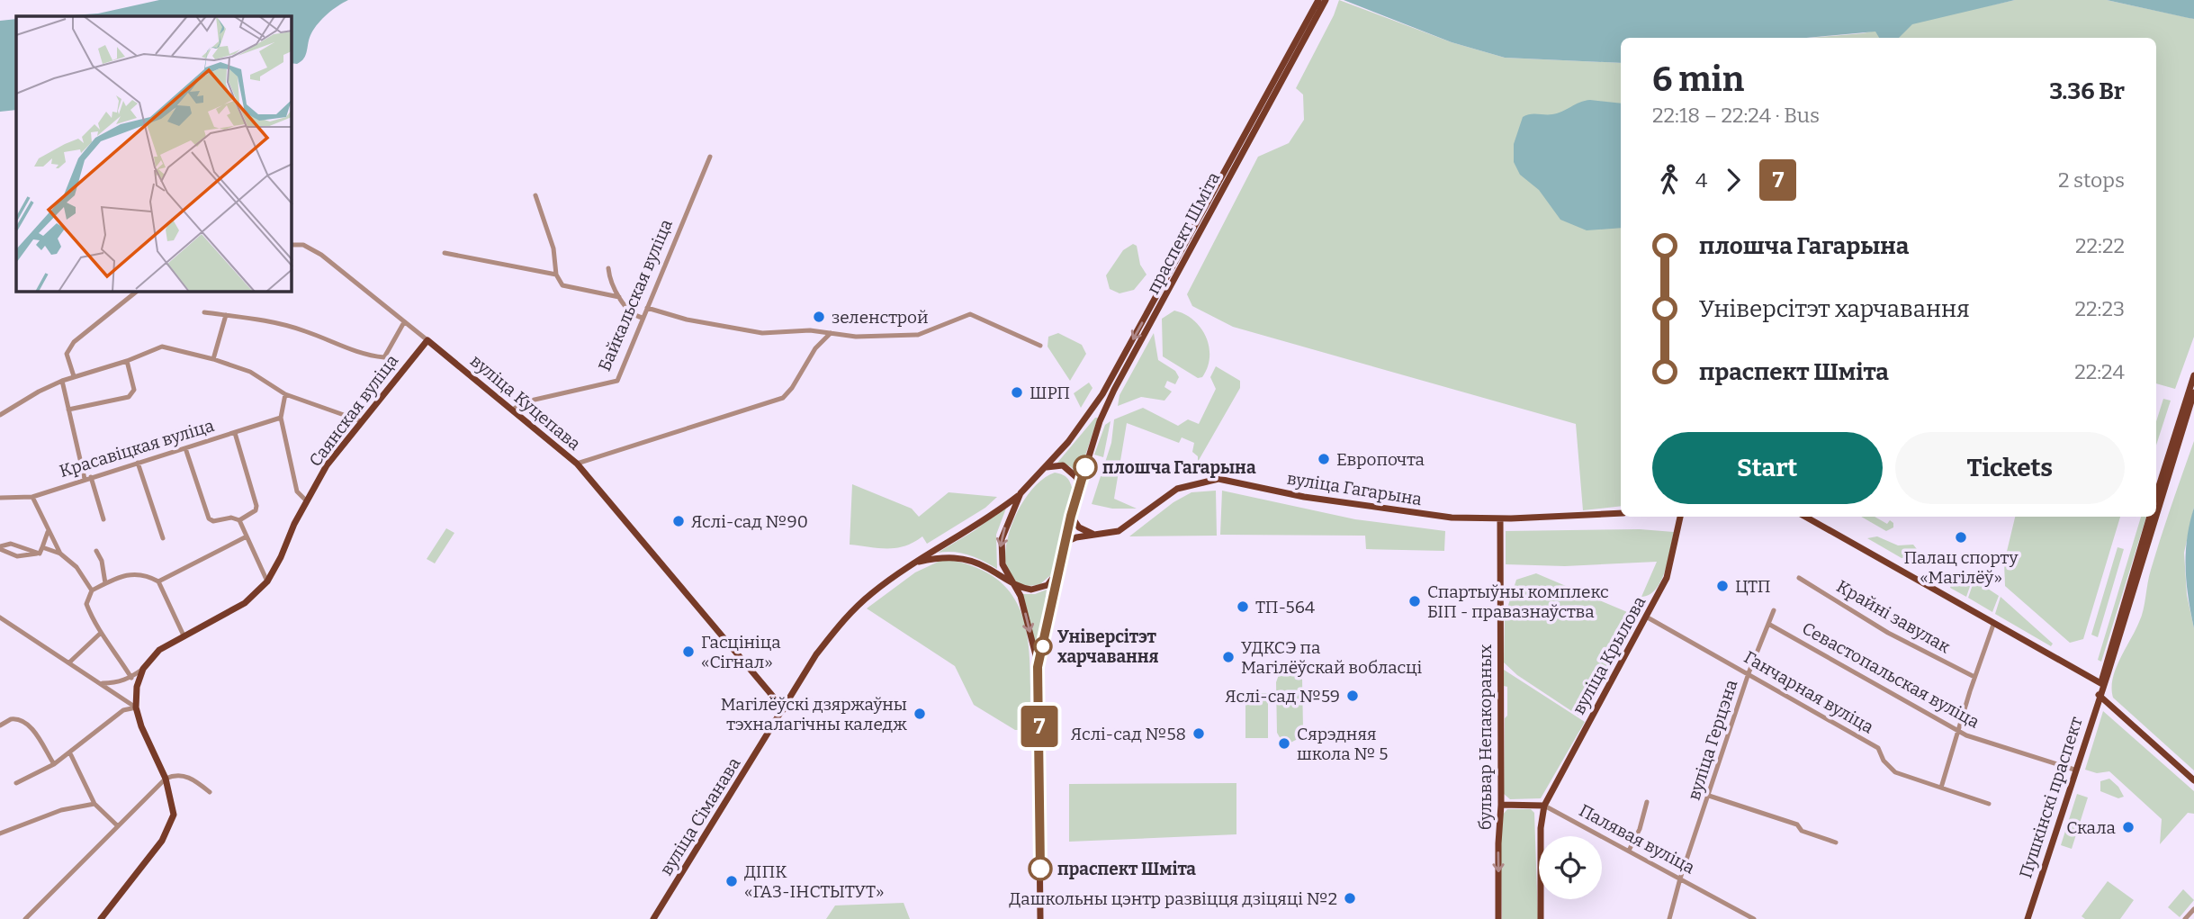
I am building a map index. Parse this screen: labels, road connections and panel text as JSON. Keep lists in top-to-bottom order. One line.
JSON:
{"streets":{"main road":["праспект Шміта","вуліца Куцепава","Саянская вуліца","вуліца Гагарына","вуліца Крылова","бульвар Непакораных","Пушкінскі праспект","вуліца Сіманава","Палявая вуліца"],"street":["Байкальская вуліца","Красавіцкая вуліца","Крайні завулак","Севастопальская вуліца","Ганчарная вуліца","вуліца Герцэна"]},"crossings":[["праспект Шміта","вуліца Гагарына"],["праспект Шміта","вуліца Сіманава"],["Байкальская вуліца","вуліца Куцепава"],["вуліца Куцепава","Саянская вуліца"],["вуліца Куцепава","вуліца Сіманава"],["Саянская вуліца","Красавіцкая вуліца"],["вуліца Гагарына","бульвар Непакораных"],["вуліца Крылова","Ганчарная вуліца"],["вуліца Крылова","Палявая вуліца"],["Севастопальская вуліца","вуліца Герцэна"],["Севастопальская вуліца","Пушкінскі праспект"],["Ганчарная вуліца","вуліца Герцэна"],["бульвар Непакораных","Палявая вуліца"],["вуліца Герцэна","Палявая вуліца"]],"places":["зеленстрой","ШРП","Европочта","плошча Гагарына","Яслі-сад №90","Палац спорту «Магілёў»","ЦТП","Спартыўны комплекс БІП - правазнаўства","ТП-564","Універсітэт харчавання","Гасцініца «Сігнал»","УДКСЭ па Магілёўскай вобласці","Яслі-сад №59","Магілёўскі дзяржаўны тэхналагічны каледж","Яслі-сад №58","Сярэдняя школа № 5","Скала","праспект Шміта","ДІПК «ГАЗ-ІНСТЫТУТ»","Дашкольны цэнтр развіцця дзіцяці №2"],"lines":["bus line 7"],"page":{"on_map":"7","heading":["6 min","22:18 – 22:24 · Bus","3.36 Br"],"legs":["4","7","2 stops"],"list":[{"name":"плошча Гагарына","value":"22:22"},{"name":"Універсітэт харчавання","value":"22:23"},{"name":"праспект Шміта","value":"22:24"}],"buttons":["Start","Tickets"]}}
